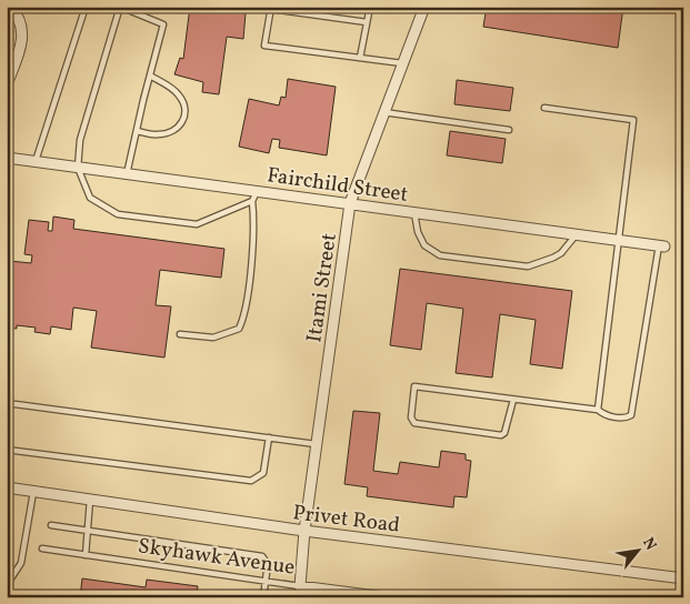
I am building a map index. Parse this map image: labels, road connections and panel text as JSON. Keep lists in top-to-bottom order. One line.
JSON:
{"streets":{"street":["Fairchild Street","Itami Street","Privet Road","Skyhawk Avenue"]},"crossings":[["Fairchild Street","Itami Street"],["Itami Street","Privet Road"],["Itami Street","Skyhawk Avenue"]],"north":"top right"}
